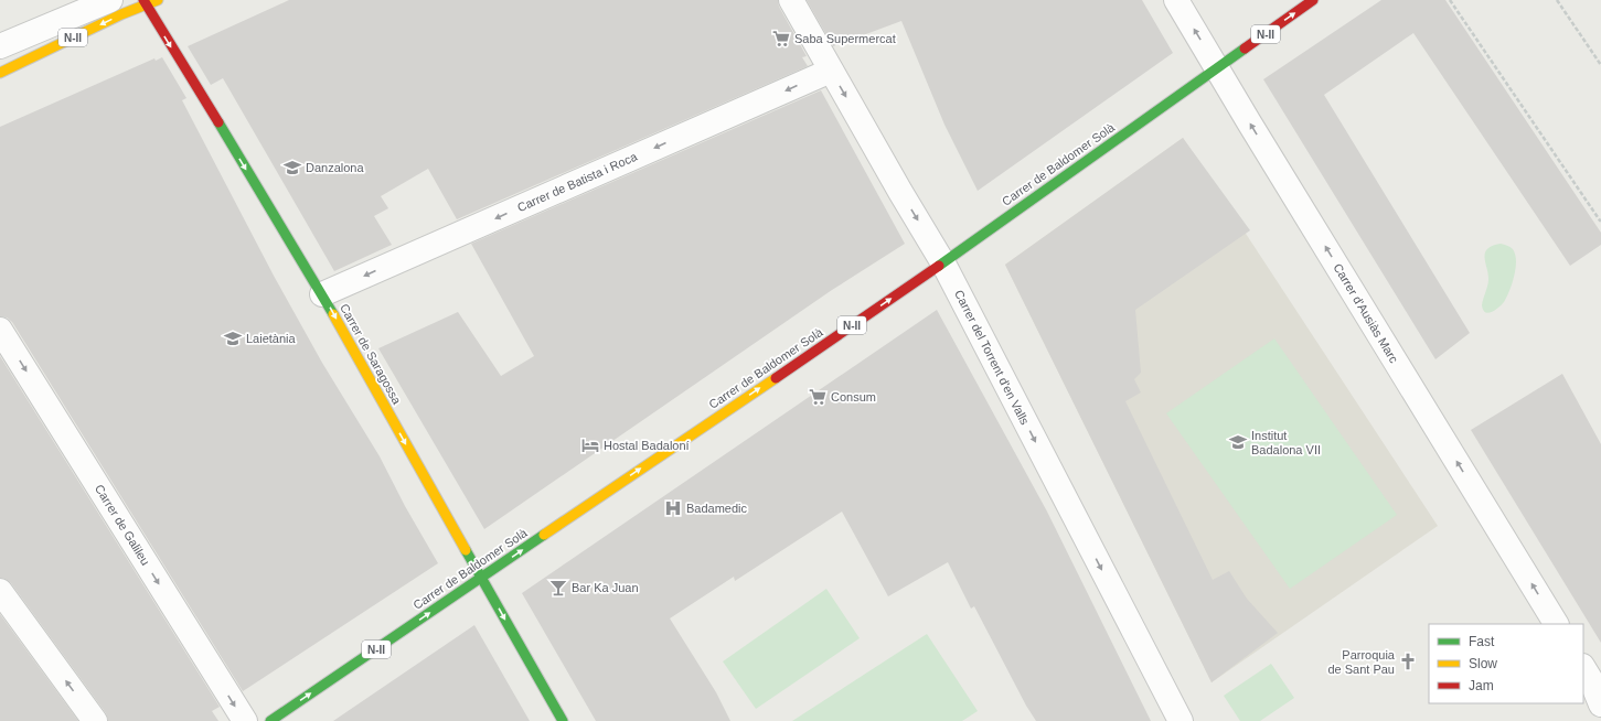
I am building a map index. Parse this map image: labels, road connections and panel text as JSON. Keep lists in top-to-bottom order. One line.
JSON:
{"streets":{"main road":["N-II","Carrer de Baldomer Solà","Carrer de Saragossa"],"street":["Carrer de Batista i Roca","Carrer d'Ausiàs Marc","Carrer del Torrent d'en Valls","Carrer de Galileu"]},"crossings":[["N-II","Carrer de Saragossa"],["Carrer de Baldomer Solà","Carrer d'Ausiàs Marc"],["Carrer de Baldomer Solà","Carrer de Saragossa"],["Carrer de Baldomer Solà","Carrer del Torrent d'en Valls"],["Carrer de Batista i Roca","Carrer de Saragossa"],["Carrer de Batista i Roca","Carrer del Torrent d'en Valls"]],"one_way":["Carrer de Baldomer Solà","Carrer de Batista i Roca","Carrer d'Ausiàs Marc","Carrer de Saragossa","Carrer del Torrent d'en Valls"],"places":{"supermarket":["Saba Supermercat","Consum"],"school or university":["Danzalona","Laietània","Institut Badalona VII"],"hotel":["Hostal Badaloní"],"hospital":["Badamedic"],"bar":["Bar Ka Juan"],"church":["Parroquia de Sant Pau"]},"legend":["Fast","Slow","Jam"]}
